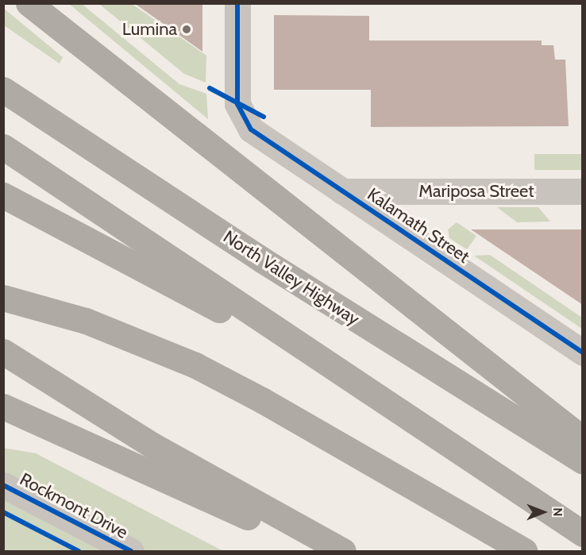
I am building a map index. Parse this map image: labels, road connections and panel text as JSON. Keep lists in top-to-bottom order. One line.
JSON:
{"streets":{"highway":["North Valley Highway"],"street":["Mariposa Street","Kalamath Street","Rockmont Drive"]},"crossings":[["Mariposa Street","Kalamath Street"]],"places":["Lumina"],"north":"right"}
